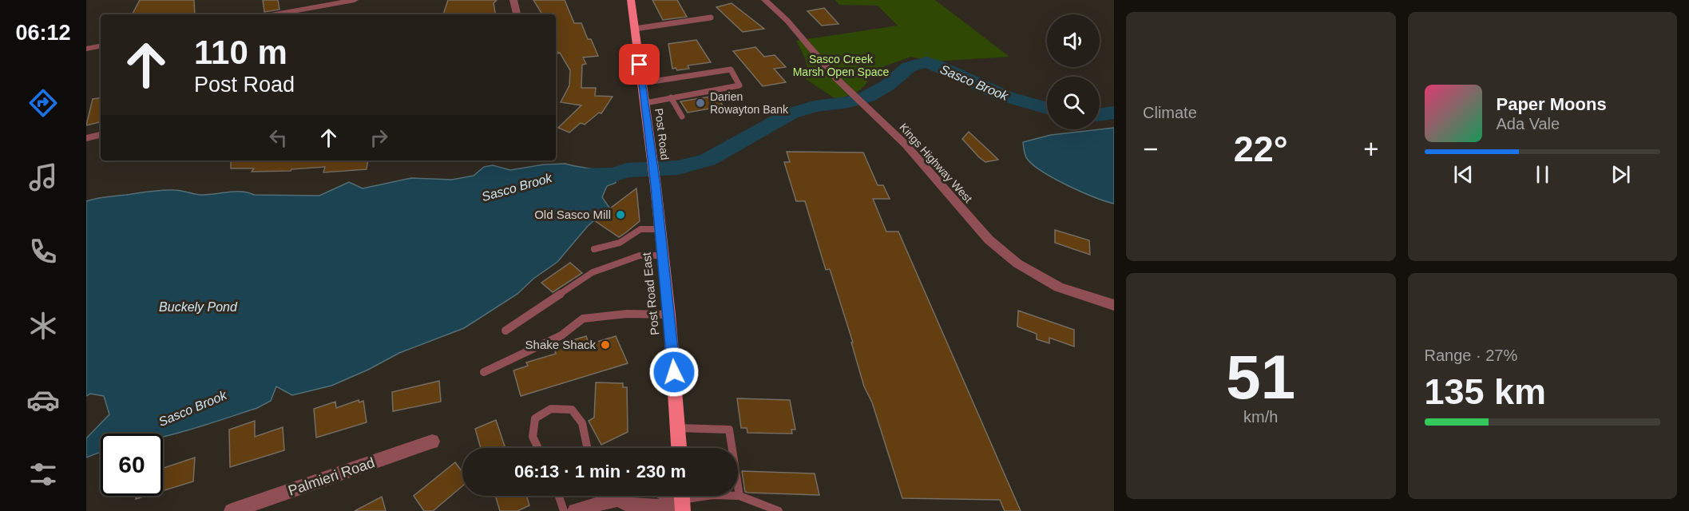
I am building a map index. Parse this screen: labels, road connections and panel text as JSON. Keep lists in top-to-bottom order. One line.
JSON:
{"streets":{"main road":["Post Road","Post Road East"],"street":["Kings Highway West","Palmieri Road"]},"crossings":[["Post Road","Post Road East"]],"water":["Sasco Brook","Buckely Pond"],"parks":["Sasco Creek Marsh Open Space"],"places":["Darien Rowayton Bank","Old Sasco Mill","Shake Shack"],"page":{"tabs":"06:12","tile":["Climate",["51","km/h"],["Range · 27%","135 km"]],"turn":["110 m","Post Road"],"song":["Paper Moons","Ada Vale"],"heat":["−","22°","+"],"limit":"60","trip":"06:13 · 1 min · 230 m"}}
